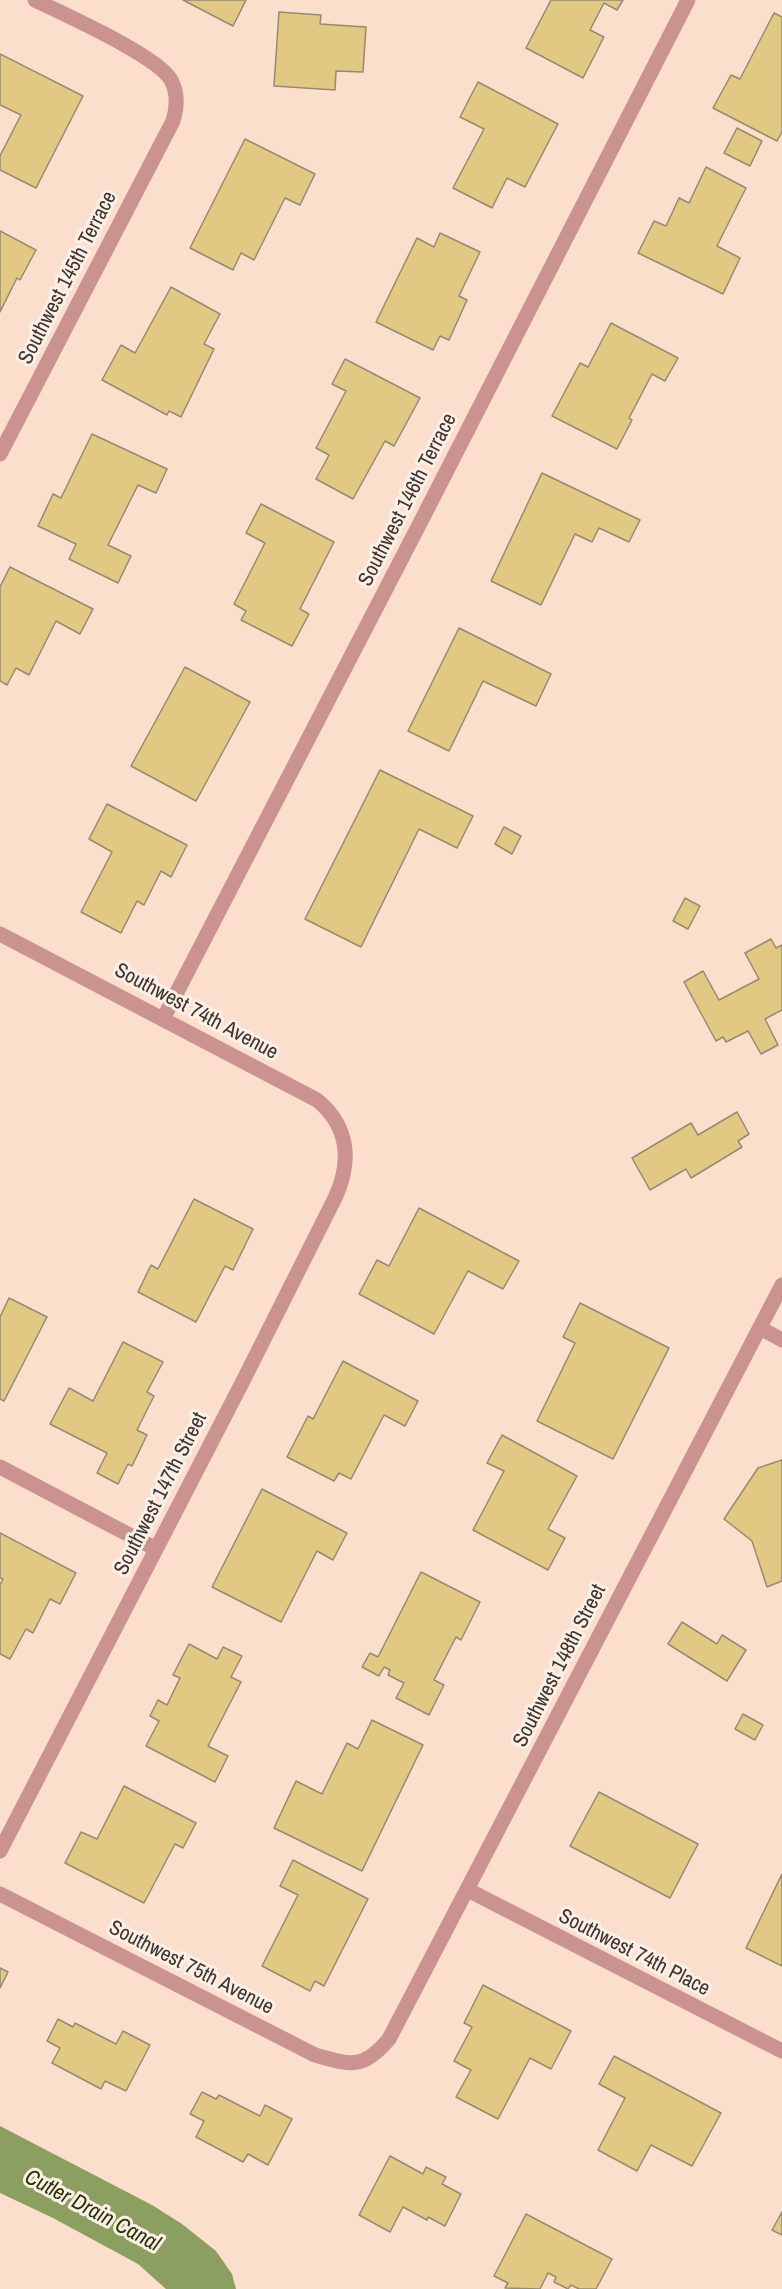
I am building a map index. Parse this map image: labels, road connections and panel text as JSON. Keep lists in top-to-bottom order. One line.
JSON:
{"streets":{"street":["Southwest 145th Terrace","Southwest 146th Terrace","Southwest 74th Avenue","Southwest 147th Street","Southwest 148th Street","Southwest 74th Place","Southwest 75th Avenue"]},"crossings":[["Southwest 146th Terrace","Southwest 74th Avenue"],["Southwest 74th Avenue","Southwest 147th Street"],["Southwest 148th Street","Southwest 74th Place"],["Southwest 148th Street","Southwest 75th Avenue"]],"water":["Cutler Drain Canal"]}
